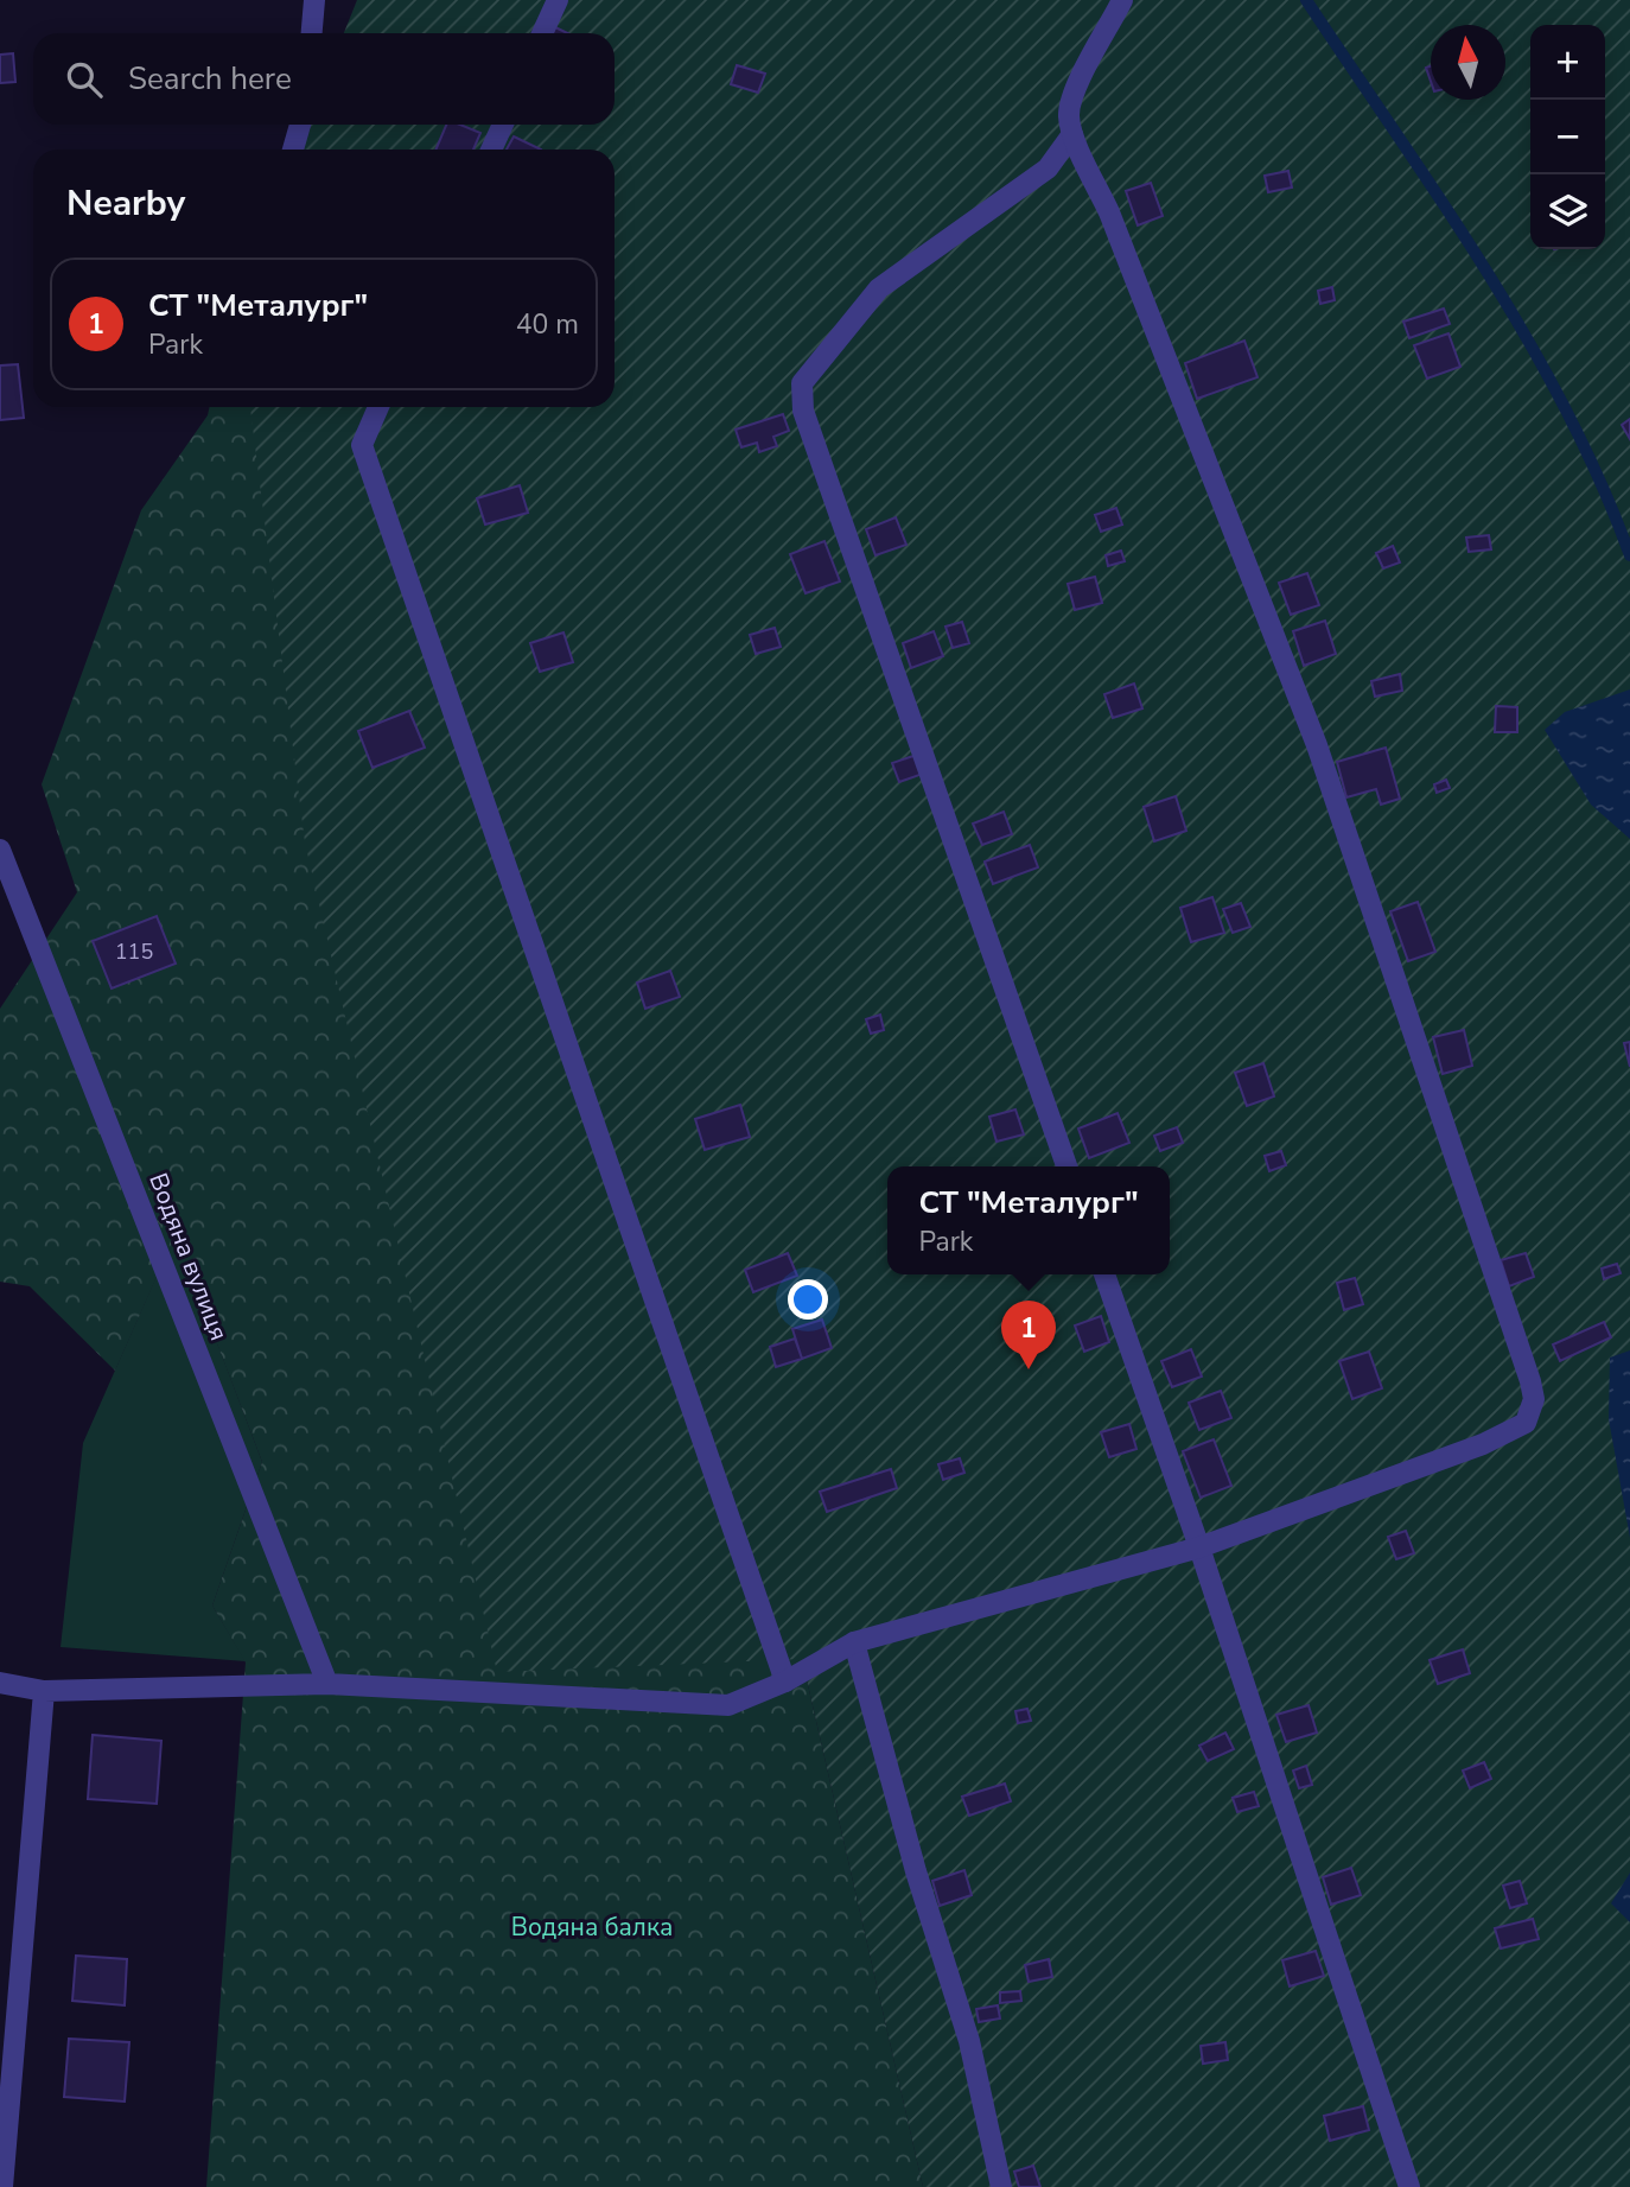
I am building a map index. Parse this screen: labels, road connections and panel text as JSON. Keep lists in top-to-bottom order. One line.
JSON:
{"streets":{"street":["Водяна вулиця"]},"parks":["Водяна балка"],"house_numbers":["115"],"north":"top","page":{"map_buttons":["+","−"],"search":"Search here","heading":"Nearby","list":[{"mark":"1","name":"СТ \"Металург\"","note":"Park","value":"40 m"}],"popup":["СТ \"Металург\"","Park"],"pins":"1"}}
